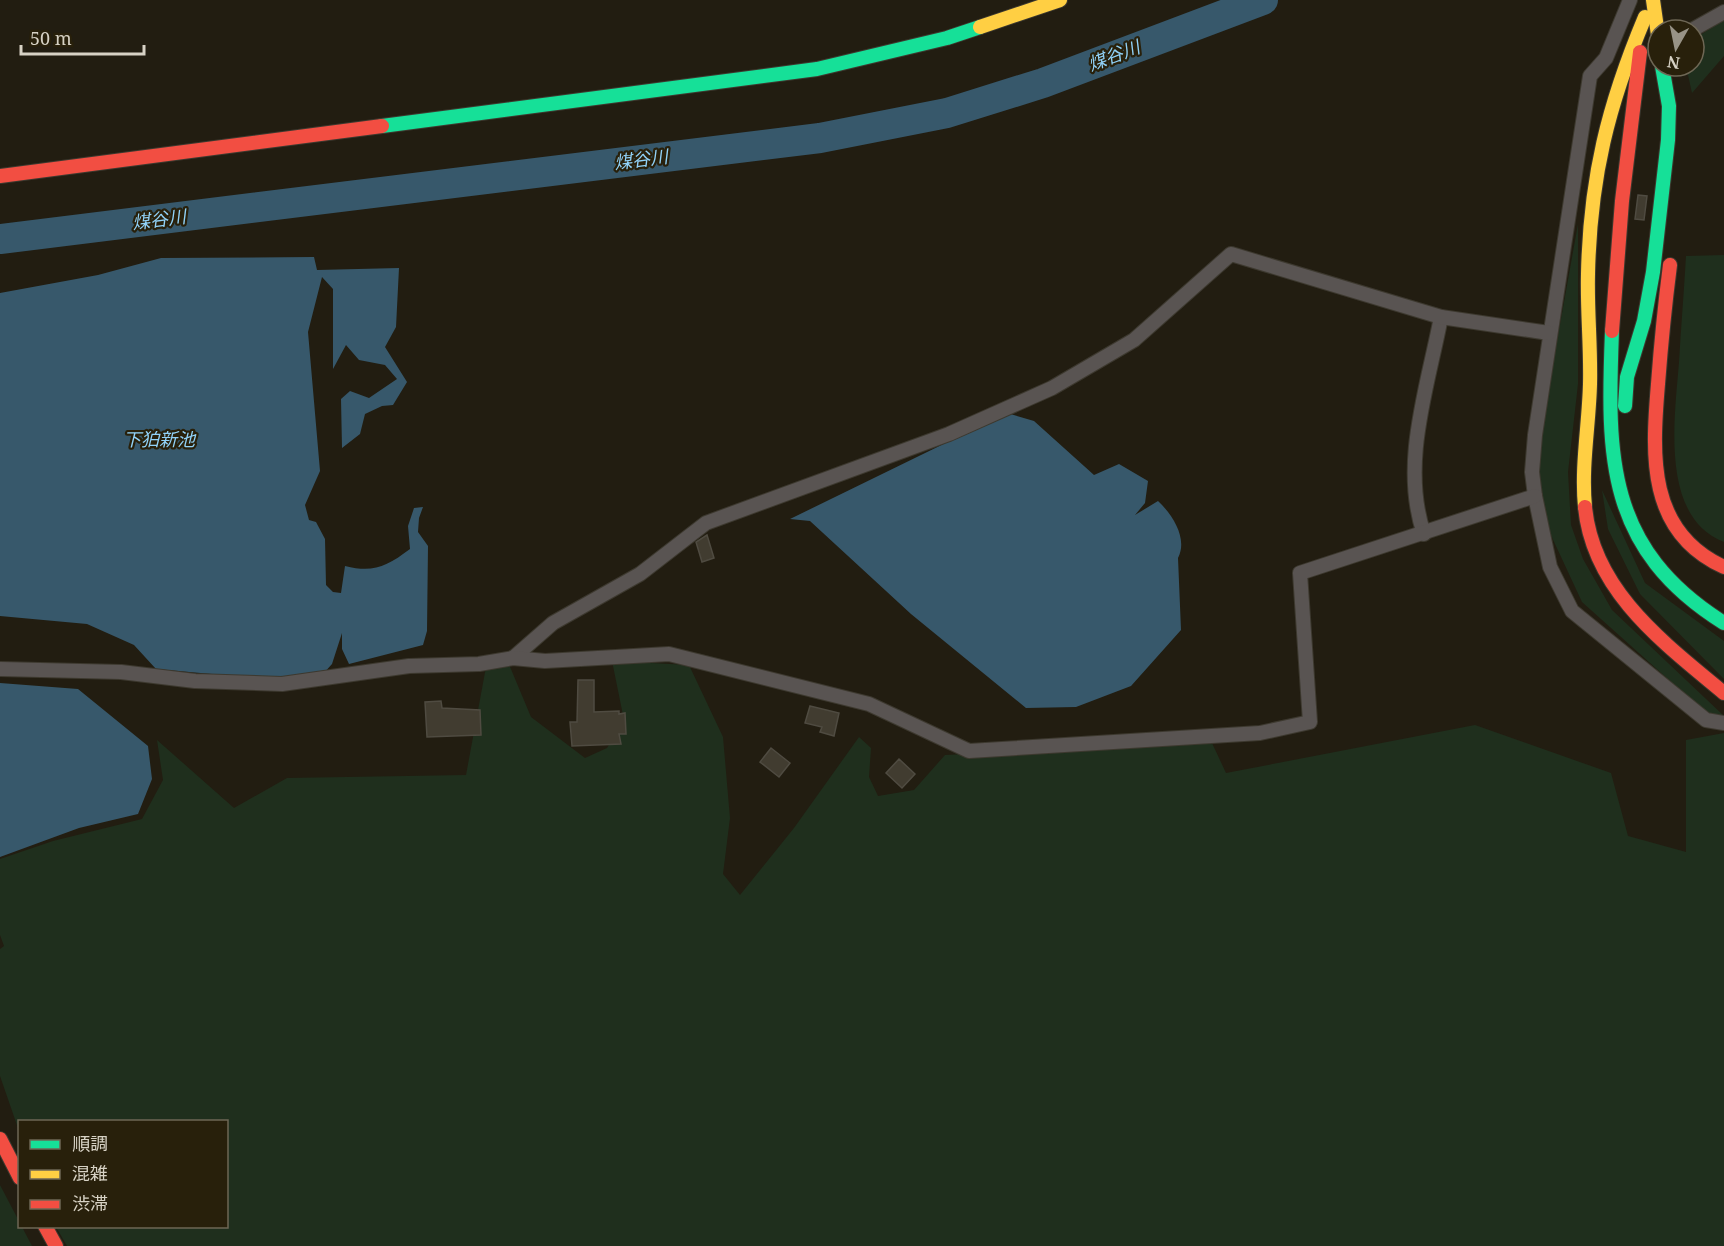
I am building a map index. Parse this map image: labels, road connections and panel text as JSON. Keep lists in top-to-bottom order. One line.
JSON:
{"water":["煤谷川","下狛新池"],"legend":["順調","混雑","渋滞"],"scale_bar":"50 m","north":"bottom"}
